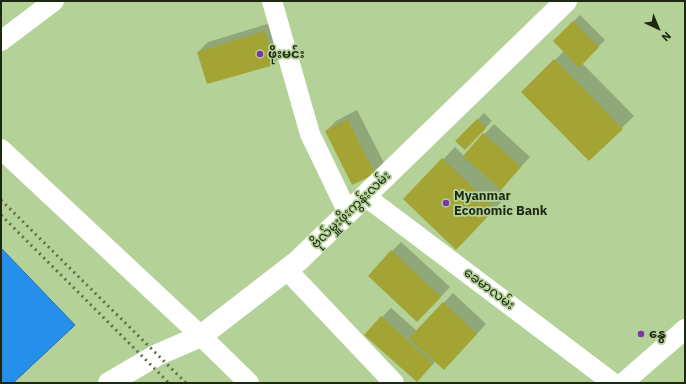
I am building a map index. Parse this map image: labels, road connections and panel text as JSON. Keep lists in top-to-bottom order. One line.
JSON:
{"streets":{"street":["ဗိုလ်မှူးဖိုးကွန်းလမ်း","ခေမာလမ်း"]},"crossings":[["ဗိုလ်မှူးဖိုးကွန်းလမ်း","ခေမာလမ်း"]],"places":["ဖိုးမင်း","Myanmar Economic Bank","နွေ"],"north":"bottom right"}
